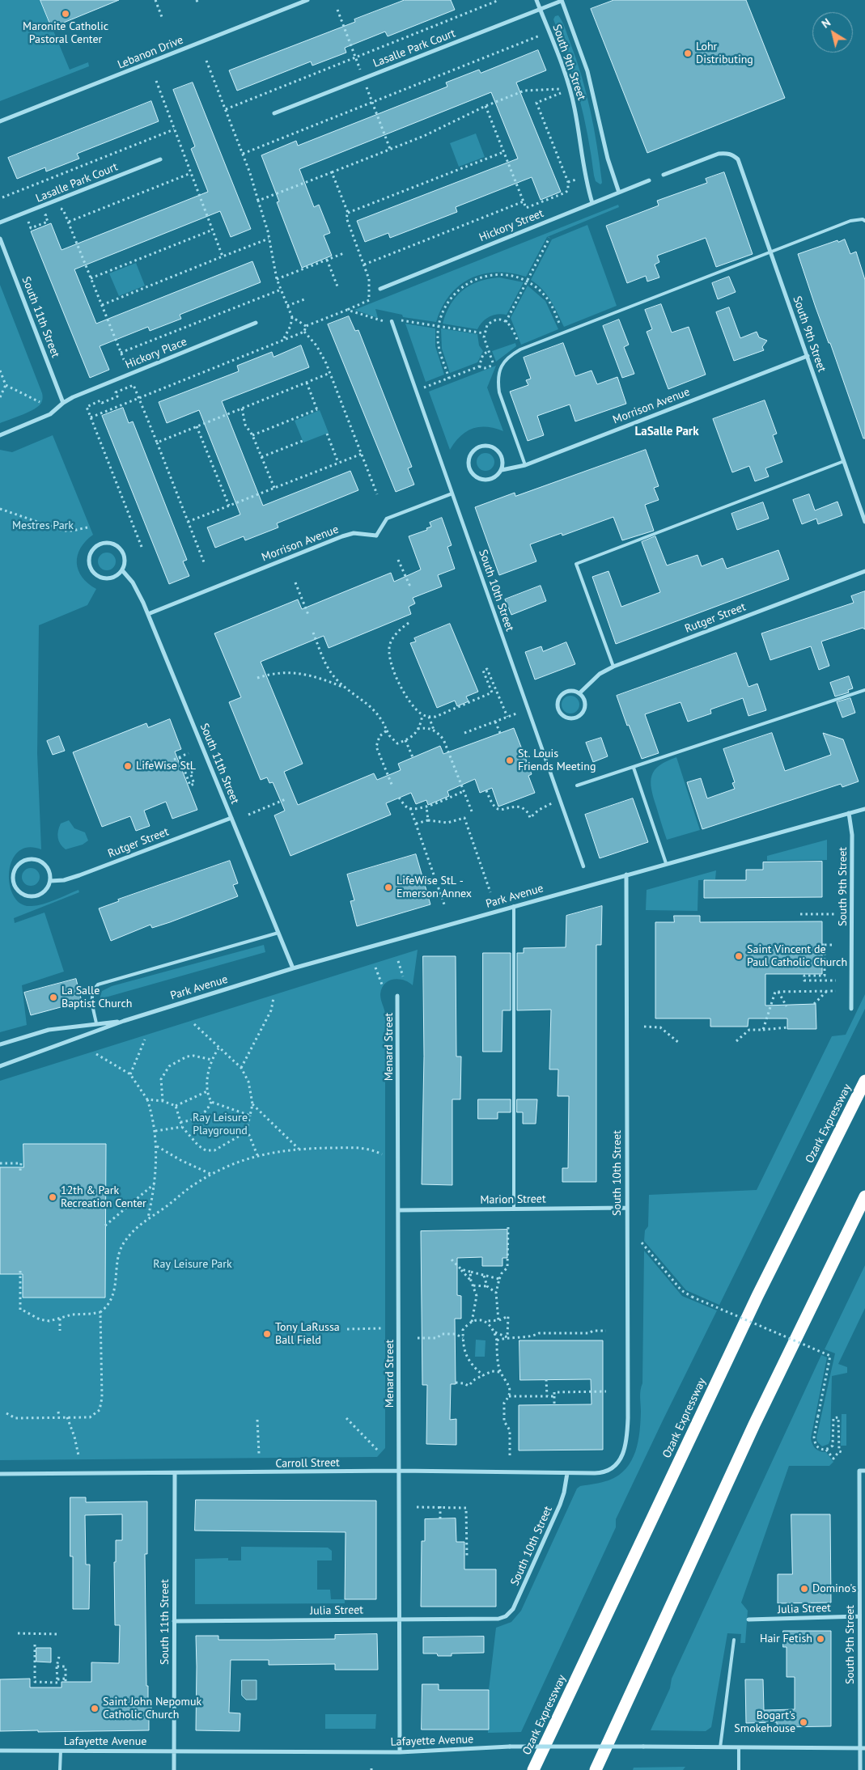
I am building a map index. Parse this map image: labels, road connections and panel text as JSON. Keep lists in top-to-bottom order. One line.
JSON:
{"streets":{"highway":["Ozark Expressway"],"street":["Lasalle Park Court","Lebanon Drive","South 9th Street","Hickory Street","South 11th Street","Hickory Place","Morrison Avenue","South 10th Street","Rutger Street","Park Avenue","Menard Street","Marion Street","Carroll Street","Julia Street","Lafayette Avenue"]},"crossings":[["Lasalle Park Court","South 9th Street"],["South 9th Street","Hickory Street"],["South 9th Street","Morrison Avenue"],["South 9th Street","Park Avenue"],["South 9th Street","Julia Street"],["South 9th Street","Lafayette Avenue"],["South 11th Street","Hickory Place"],["South 11th Street","Morrison Avenue"],["South 11th Street","Rutger Street"],["South 11th Street","Park Avenue"],["South 11th Street","Carroll Street"],["South 11th Street","Julia Street"],["South 11th Street","Lafayette Avenue"],["Morrison Avenue","South 10th Street"],["South 10th Street","Park Avenue"],["South 10th Street","Marion Street"],["South 10th Street","Carroll Street"],["South 10th Street","Julia Street"],["Menard Street","Marion Street"],["Menard Street","Carroll Street"],["Menard Street","Julia Street"],["Menard Street","Lafayette Avenue"]],"districts":["LaSalle Park"],"parks":["Mestres Park","Ray Leisure Playground","Ray Leisure Park"],"places":["Maronite Catholic Pastoral Center","Lohr Distributing","St. Louis Friends Meeting","LifeWise StL","LifeWise StL - Emerson Annex","Saint Vincent de Paul Catholic Church","La Salle Baptist Church","12th & Park Recreation Center","Tony LaRussa Ball Field","Domino's","Hair Fetish","Saint John Nepomuk Catholic Church","Bogart's Smokehouse"],"north":"top left"}
